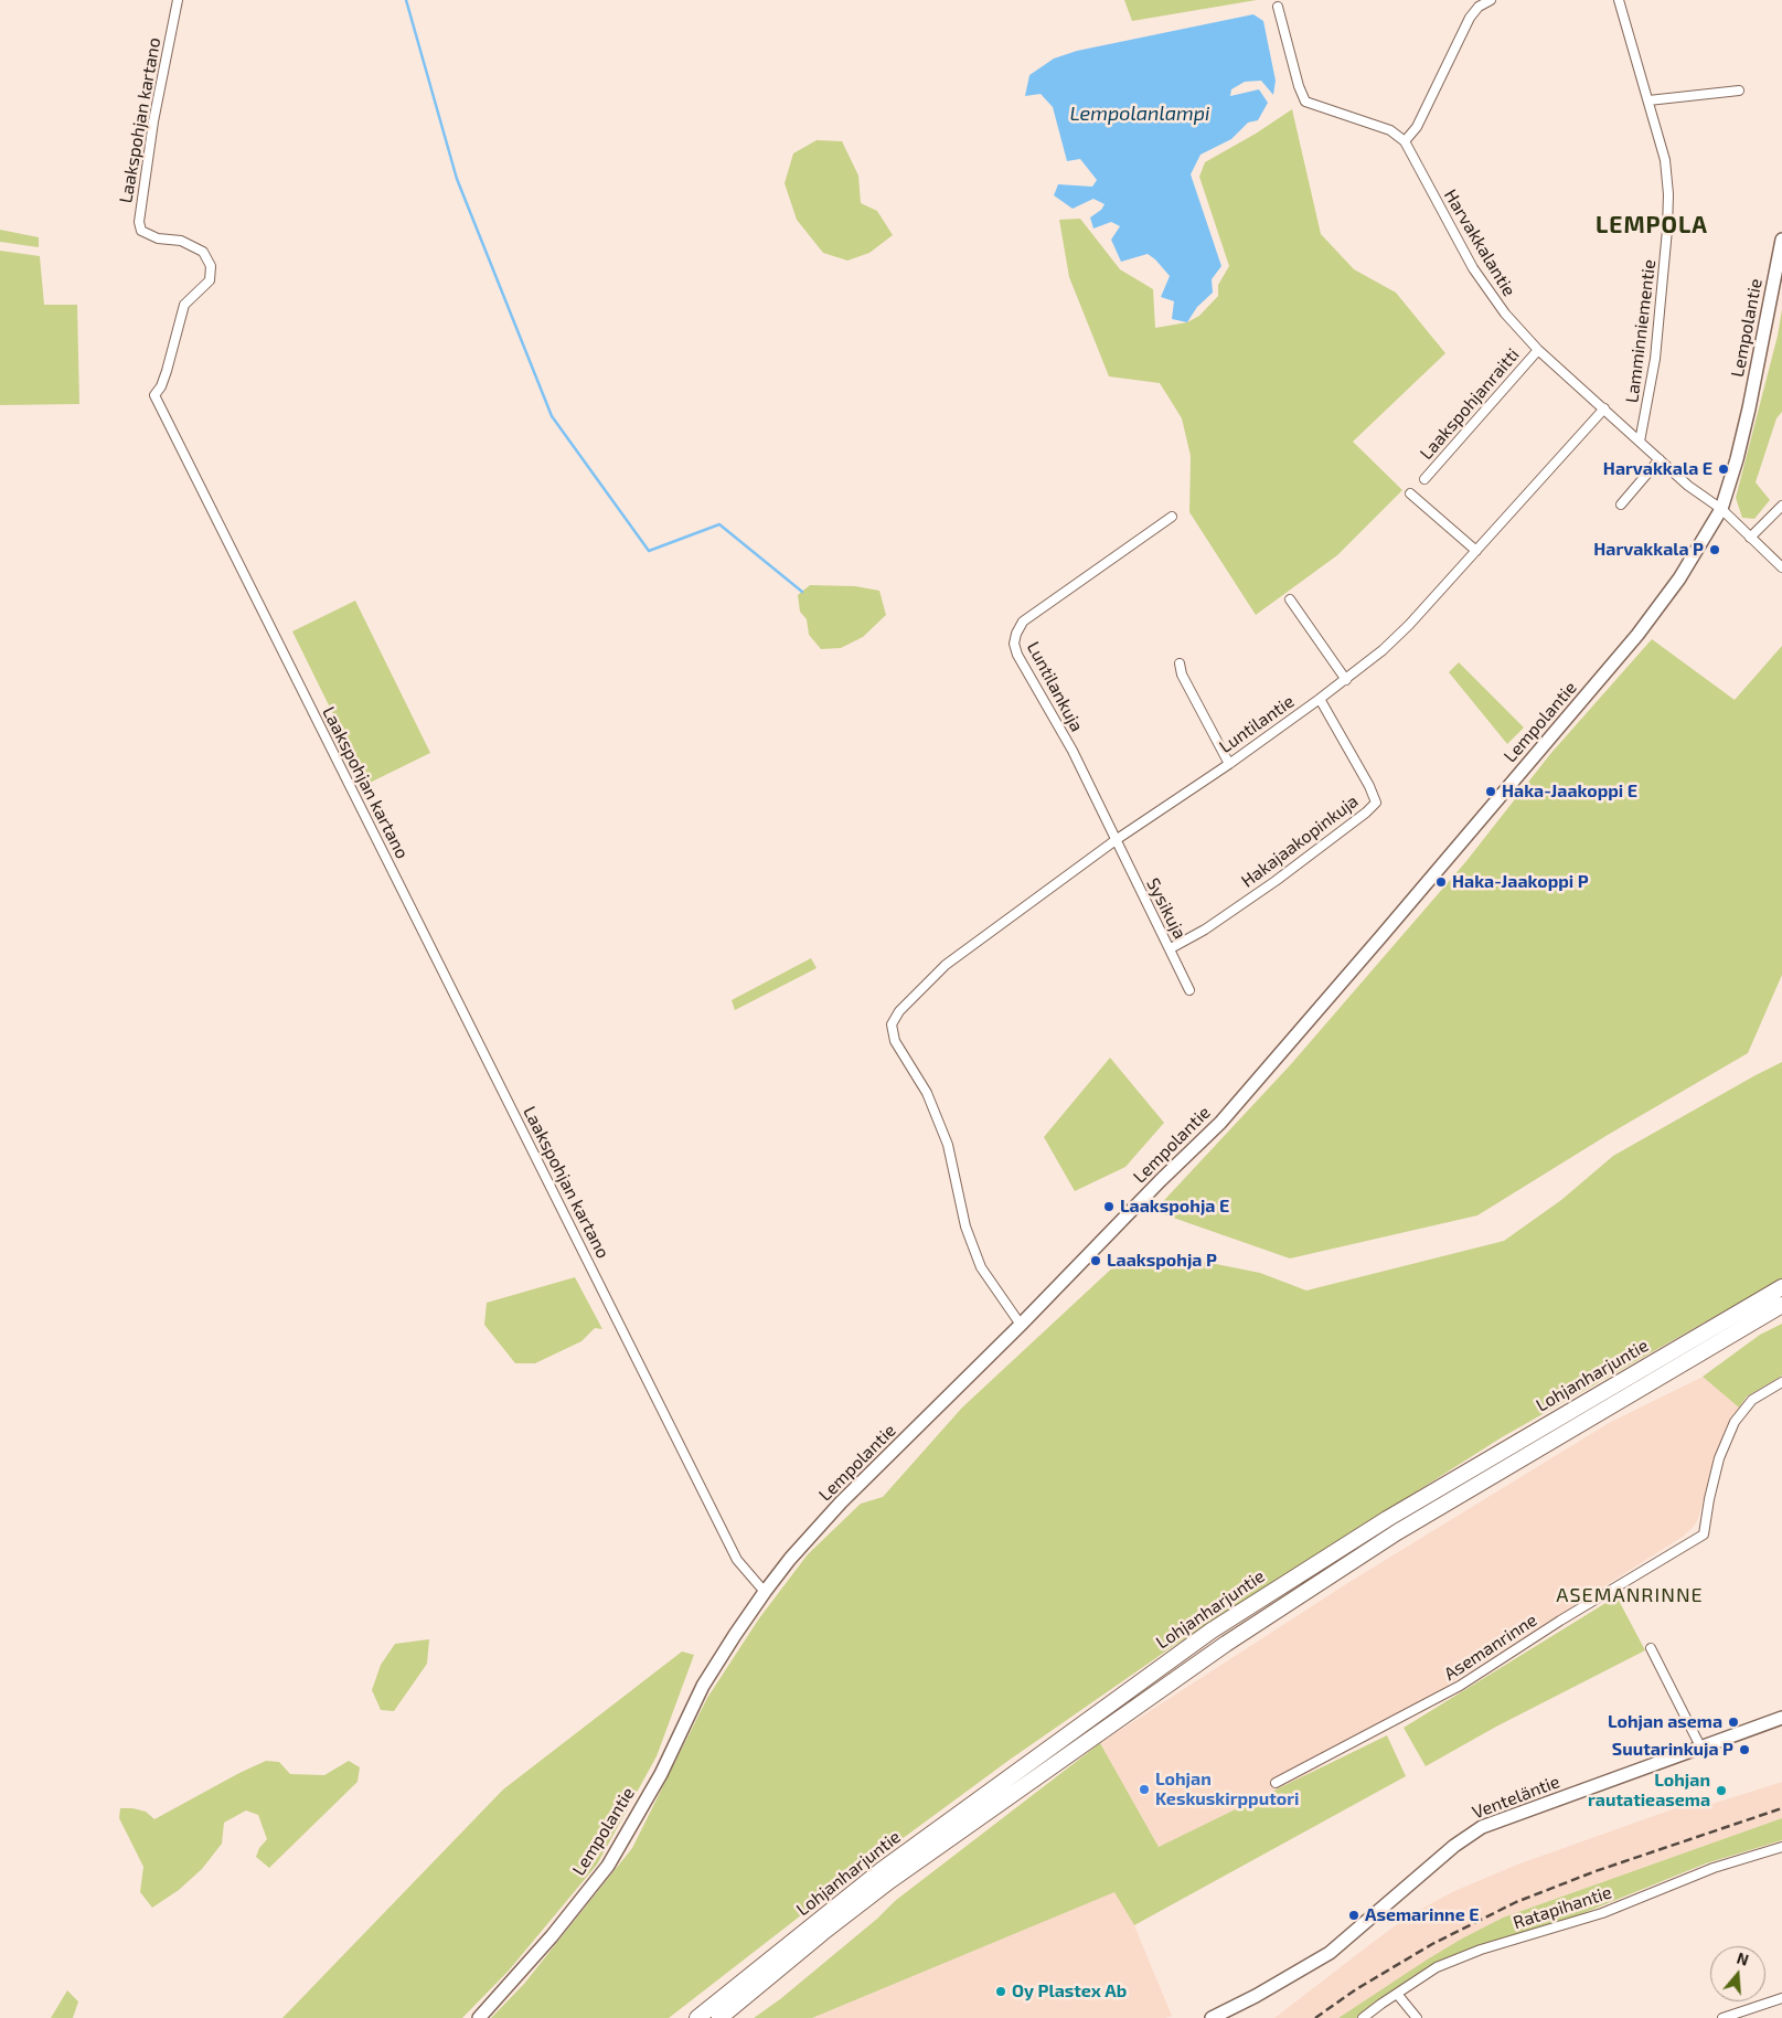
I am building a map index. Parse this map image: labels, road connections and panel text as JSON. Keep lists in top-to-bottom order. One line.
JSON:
{"streets":{"highway":["Lohjanharjuntie"],"street":["Laakspohjan kartano","Harvakkalantie","Lempolantie","Lamminniementie","Laakspohjanraitti","Luntilankuja","Luntilantie","Hakajaakopinkuja","Sysikuja","Asemanrinne","Venteläntie","Ratapihantie"]},"crossings":[["Laakspohjan kartano","Lempolantie"],["Harvakkalantie","Lempolantie"],["Harvakkalantie","Lamminniementie"],["Harvakkalantie","Laakspohjanraitti"],["Harvakkalantie","Luntilantie"],["Lempolantie","Luntilantie"],["Luntilankuja","Luntilantie"],["Luntilankuja","Sysikuja"],["Luntilantie","Hakajaakopinkuja"],["Luntilantie","Sysikuja"],["Hakajaakopinkuja","Sysikuja"]],"districts":["LEMPOLA","ASEMANRINNE"],"water":["Lempolanlampi"],"places":["Harvakkala E","Harvakkala P","Haka-Jaakoppi E","Haka-Jaakoppi P","Laakspohja E","Laakspohja P","Lohjan asema","Suutarinkuja P","Lohjan Keskuskirpputori","Lohjan rautatieasema","Asemarinne E","Oy Plastex Ab"],"north":"top"}
